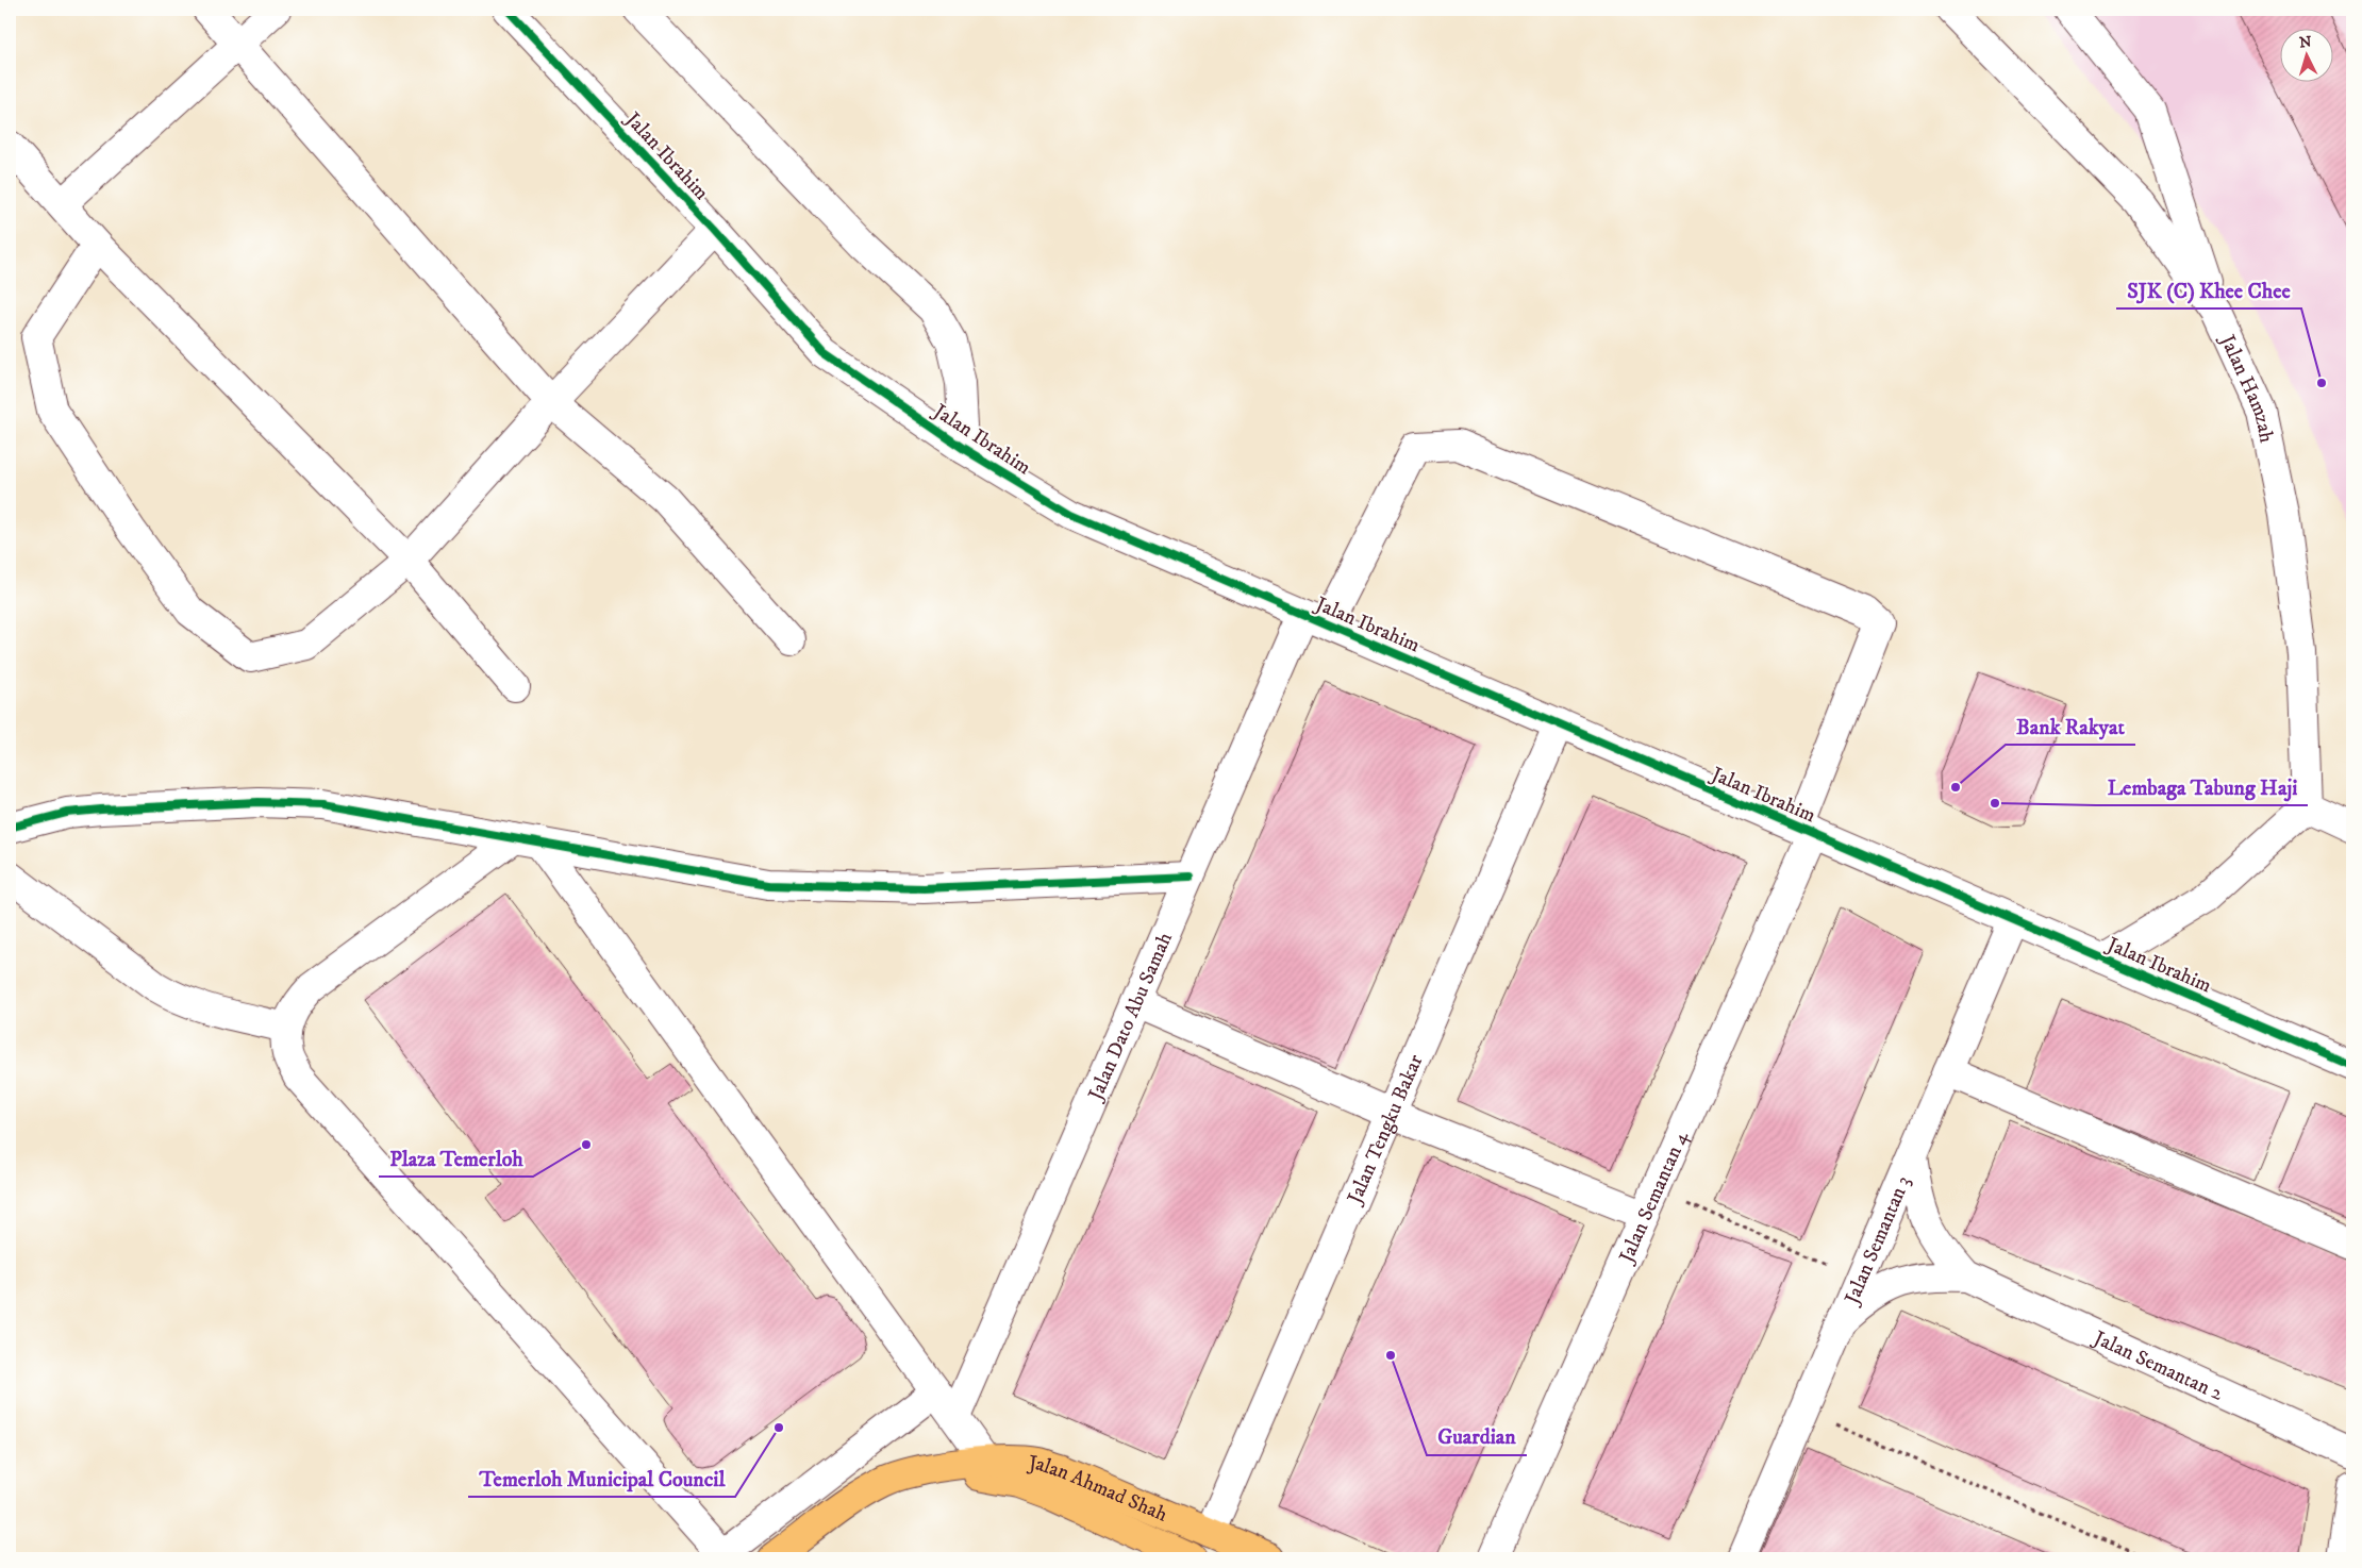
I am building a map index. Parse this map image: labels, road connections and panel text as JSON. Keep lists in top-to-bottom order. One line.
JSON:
{"streets":{"main road":["Jalan Ahmad Shah"],"street":["Jalan Ibrahim","Jalan Hamzah","Jalan Dato Abu Samah","Jalan Tengku Bakar","Jalan Semantan 4","Jalan Semantan 3","Jalan Semantan 2"]},"crossings":[["Jalan Ibrahim","Jalan Hamzah"],["Jalan Ibrahim","Jalan Dato Abu Samah"],["Jalan Ibrahim","Jalan Tengku Bakar"],["Jalan Ibrahim","Jalan Semantan 4"],["Jalan Ibrahim","Jalan Semantan 3"],["Jalan Dato Abu Samah","Jalan Semantan 4"],["Jalan Tengku Bakar","Jalan Ahmad Shah"],["Jalan Semantan 3","Jalan Semantan 2"]],"places":["SJK (C) Khee Chee","Bank Rakyat","Lembaga Tabung Haji","Plaza Temerloh","Guardian","Temerloh Municipal Council"],"north":"top"}
